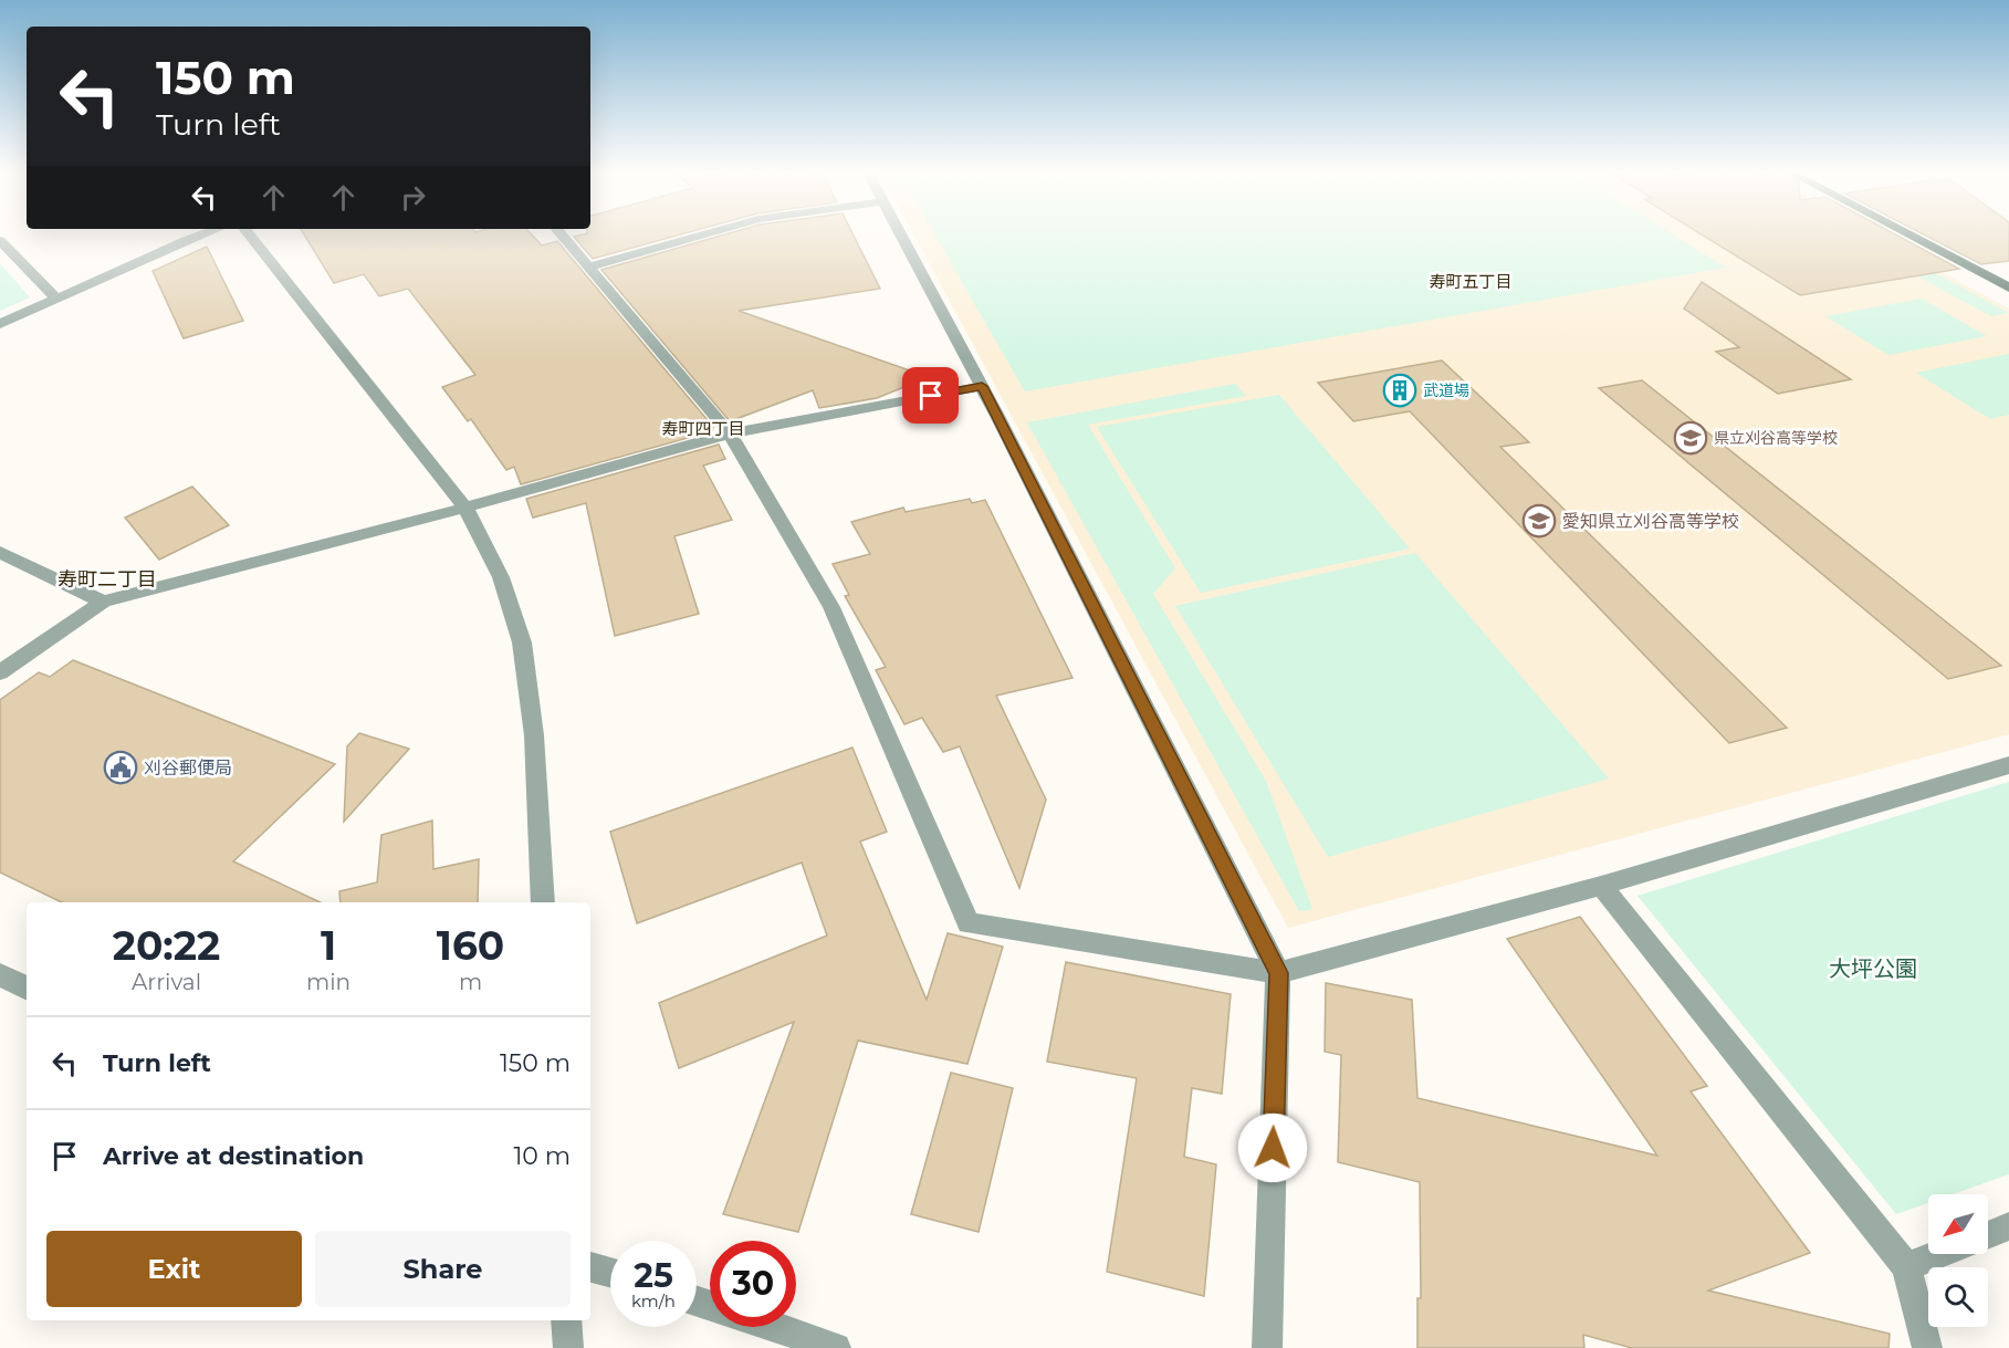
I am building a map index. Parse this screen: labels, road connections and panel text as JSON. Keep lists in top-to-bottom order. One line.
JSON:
{"districts":["寿町五丁目","寿町四丁目","寿町二丁目"],"parks":["大坪公園"],"places":{"building":["武道場"],"school or university":["県立刈谷高等学校","愛知県立刈谷高等学校"],"public building":["刈谷郵便局"]},"north":"bottom left","page":{"turn":["150 m","Turn left"],"eta":["20:22","Arrival","1","min","160","m"],"list":[{"name":"Turn left","value":"150 m"},{"name":"Arrive at destination","value":"10 m"}],"buttons":["Exit","Share"],"speed":"25 km/h","limit":"30"}}
